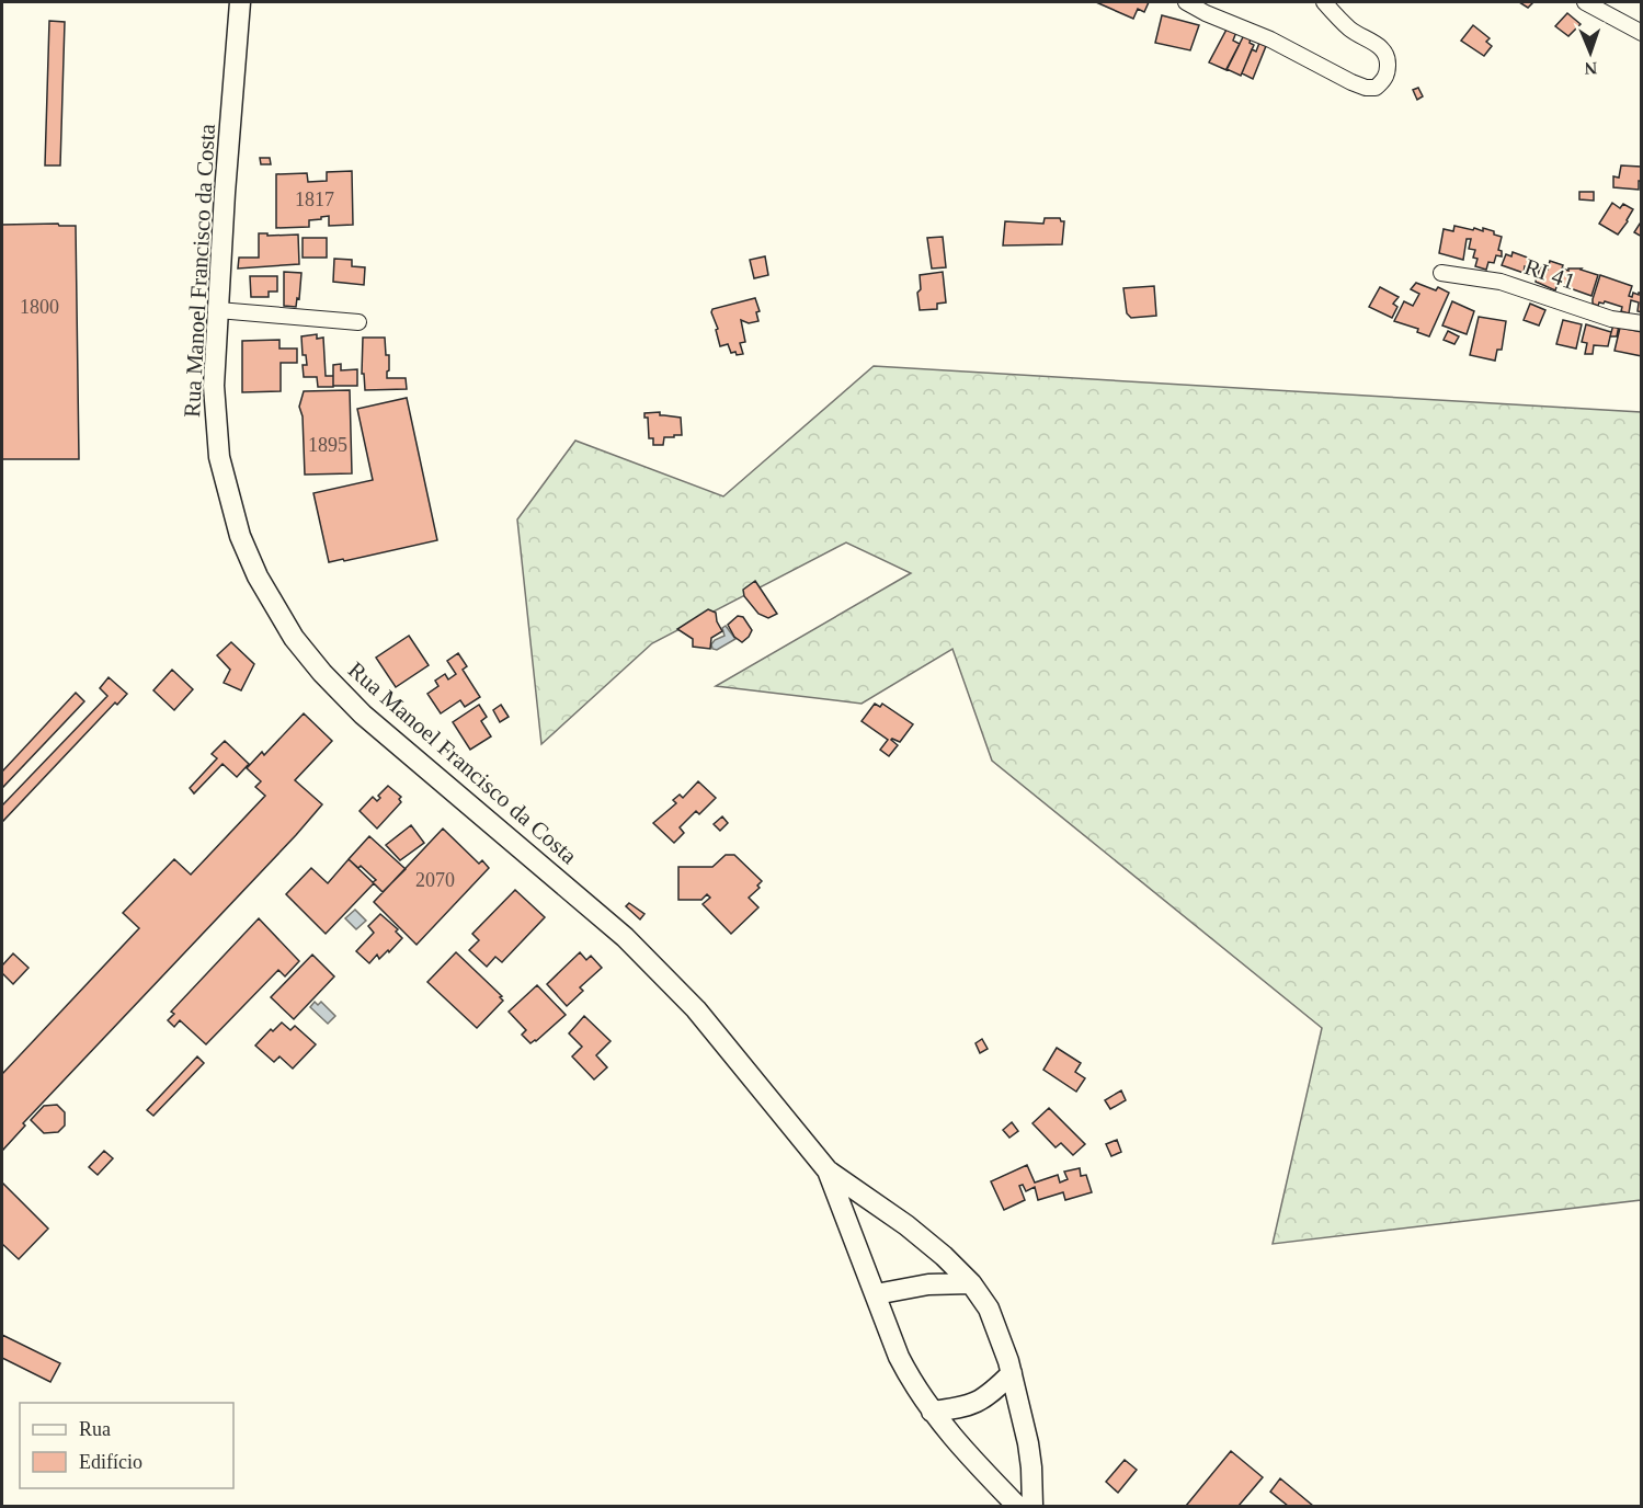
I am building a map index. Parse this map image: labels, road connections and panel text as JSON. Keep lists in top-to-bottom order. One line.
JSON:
{"streets":{"main road":["Rua Manoel Francisco da Costa"],"street":["RI 41"]},"house_numbers":["1817","1800","1895","2070"],"legend":["Rua","Edifício"],"north":"bottom"}
